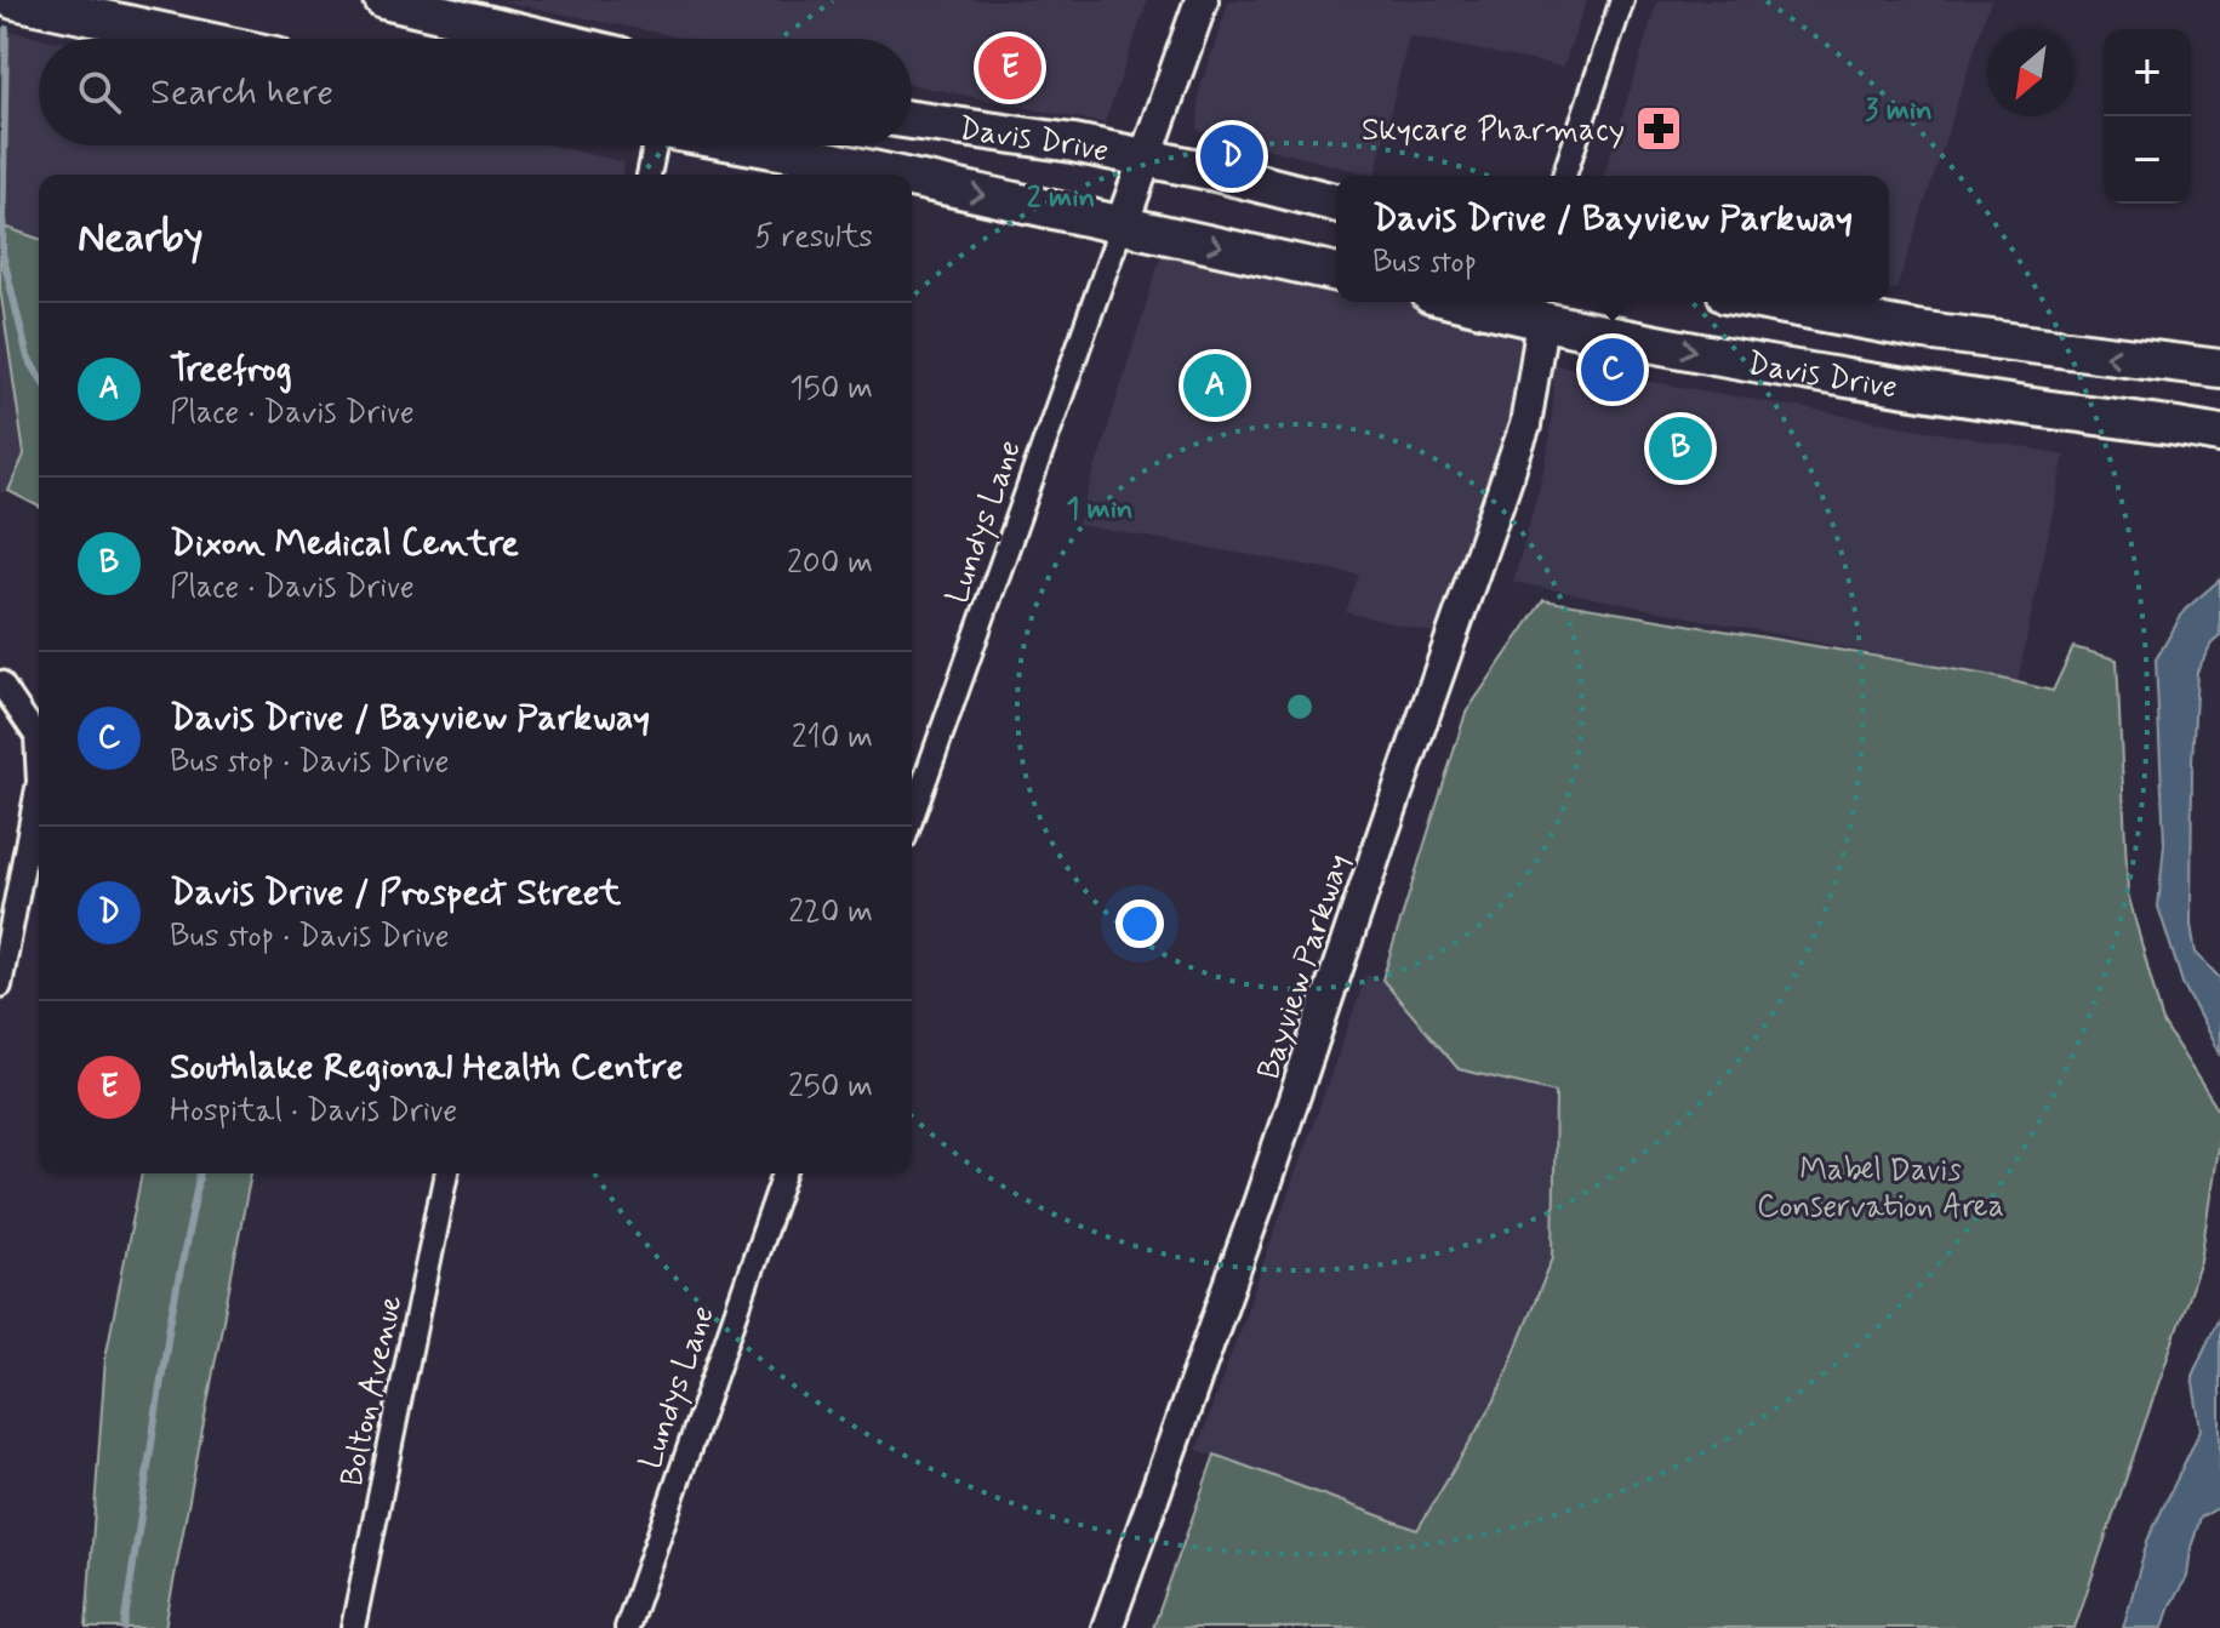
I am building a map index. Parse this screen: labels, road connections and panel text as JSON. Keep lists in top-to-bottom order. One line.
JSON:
{"streets":{"main road":["Davis Drive"],"street":["Lundys Lane","Bayview Parkway","Bolton Avenue"]},"crossings":[["Davis Drive","Lundys Lane"],["Davis Drive","Bayview Parkway"]],"parks":["Mabel Davis Conservation Area"],"places":{"pharmacy":["Skycare Pharmacy"]},"north":"bottom left","page":{"map_buttons":["+","−"],"pins":["E","D","C","A","B"],"search":"Search here","heading":["Nearby","5 results"],"popup":["Davis Drive / Bayview Parkway","Bus stop"],"list":[{"mark":"A","name":"Treefrog","note":"Place · Davis Drive","value":"150 m"},{"mark":"B","name":"Dixon Medical Centre","note":"Place · Davis Drive","value":"200 m"},{"mark":"C","name":"Davis Drive / Bayview Parkway","note":"Bus stop · Davis Drive","value":"210 m"},{"mark":"D","name":"Davis Drive / Prospect Street","note":"Bus stop · Davis Drive","value":"220 m"},{"mark":"E","name":"Southlake Regional Health Centre","note":"Hospital · Davis Drive","value":"250 m"}]},"rings":["3 min","2 min","1 min"]}
